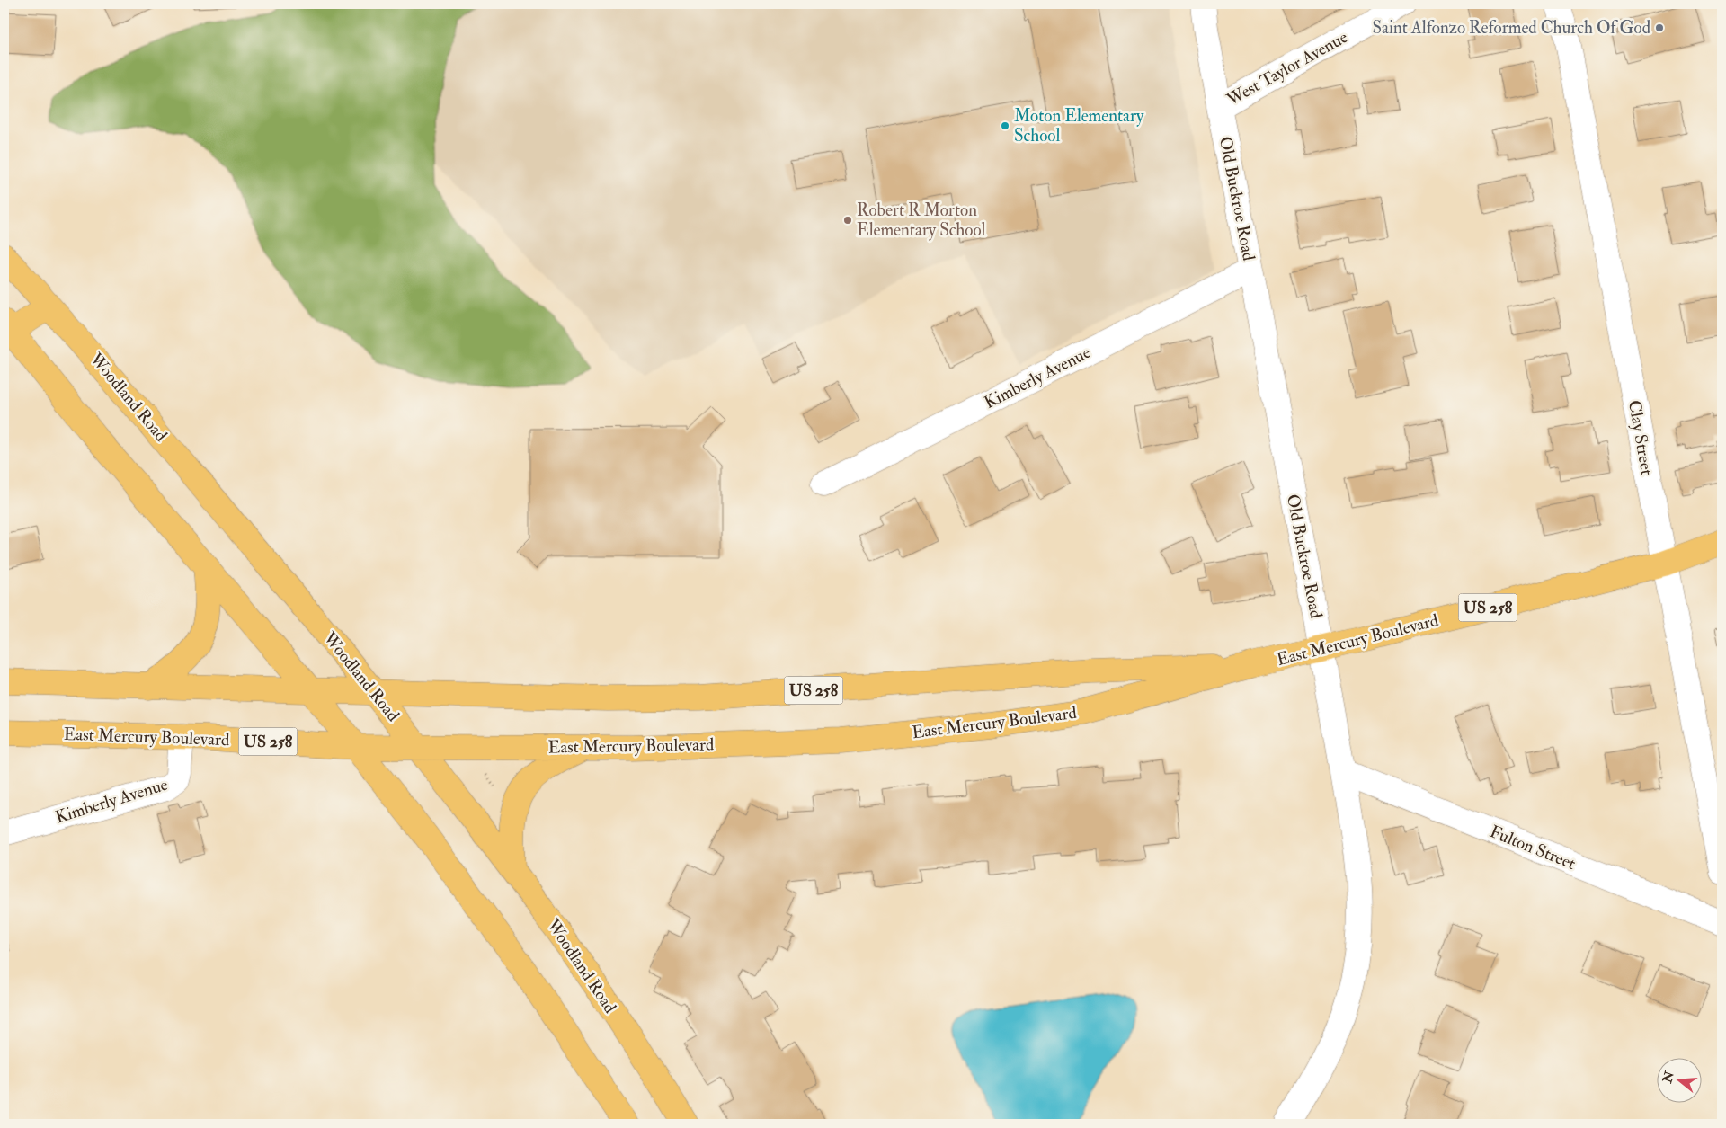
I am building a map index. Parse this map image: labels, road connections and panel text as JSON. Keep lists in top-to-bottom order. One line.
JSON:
{"streets":{"main road":["Woodland Road","US 258","East Mercury Boulevard"],"street":["West Taylor Avenue","Old Buckroe Road","Kimberly Avenue","Clay Street","Fulton Street"]},"crossings":[["West Taylor Avenue","Old Buckroe Road"],["Old Buckroe Road","Kimberly Avenue"],["Old Buckroe Road","East Mercury Boulevard"],["Old Buckroe Road","Fulton Street"],["Kimberly Avenue","East Mercury Boulevard"],["Woodland Road","East Mercury Boulevard"],["Clay Street","East Mercury Boulevard"]],"places":["Saint Alfonzo Reformed Church Of God","Moton Elementary School","Robert R Morton Elementary School"],"north":"left"}
